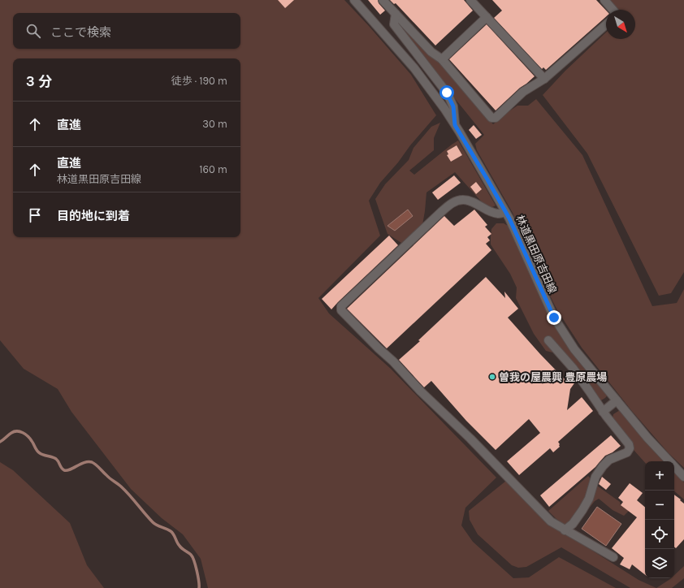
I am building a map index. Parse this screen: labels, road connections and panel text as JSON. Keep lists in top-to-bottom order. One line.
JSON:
{"streets":{"street":["林道黒田原吉田線"]},"places":["曽我の屋農興 豊原農場"],"north":"bottom right","page":{"search":"ここで検索","heading":["3 分","徒歩 · 190 m"],"list":[["直進","30 m"],["直進","林道黒田原吉田線","160 m"],"目的地に到着"],"map_buttons":["+","−"]}}
